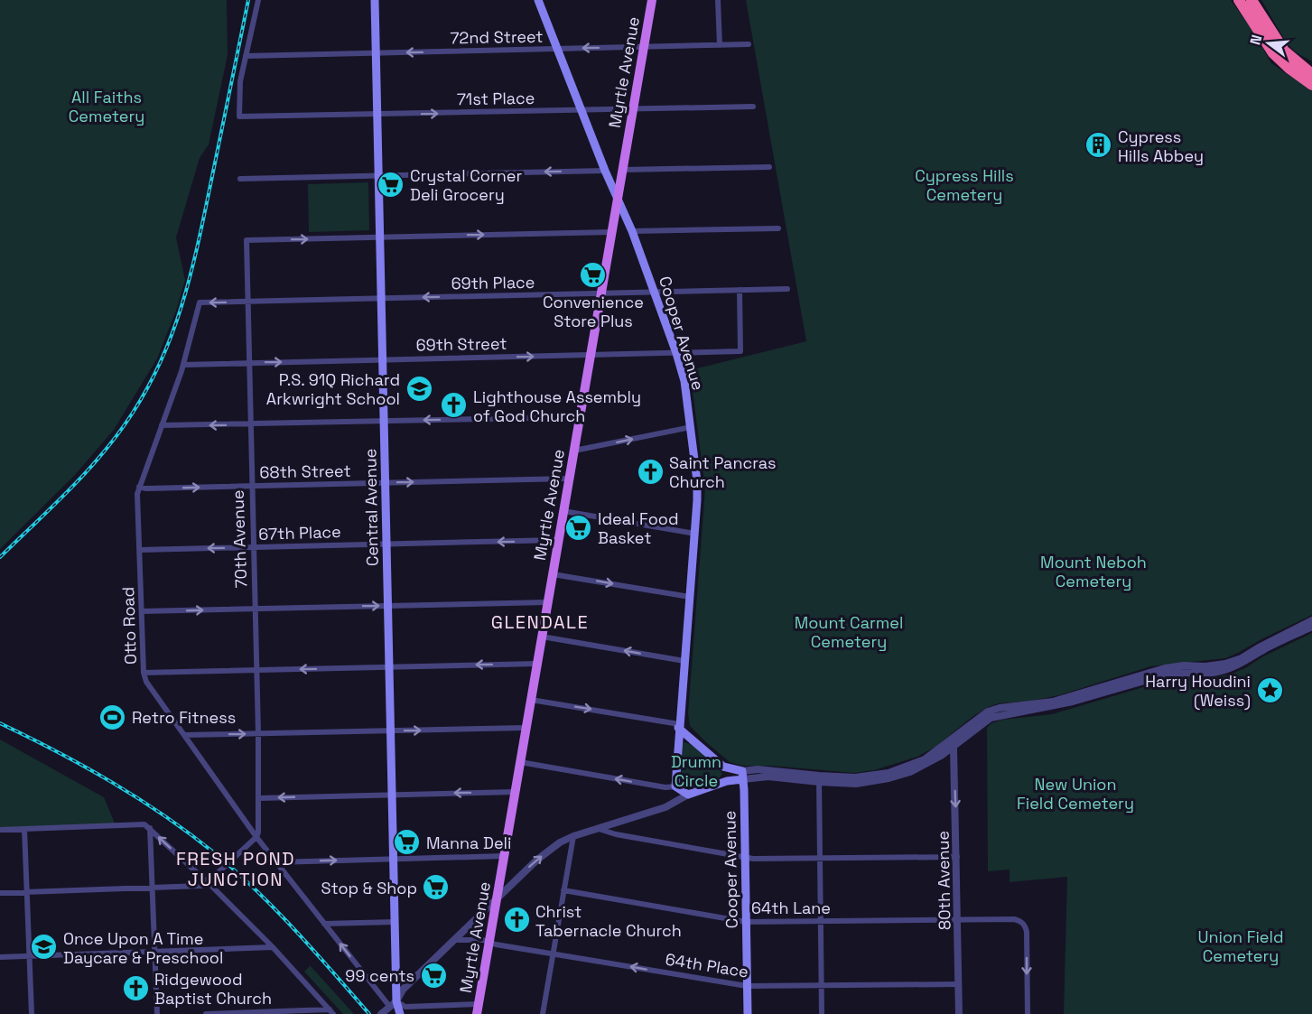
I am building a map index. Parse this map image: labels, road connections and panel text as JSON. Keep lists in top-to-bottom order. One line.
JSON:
{"streets":{"main road":["Myrtle Avenue","Cooper Avenue","Central Avenue"],"street":["72nd Street","71st Place","69th Place","69th Street","68th Street","67th Place","70th Avenue","Otto Road","80th Avenue","64th Lane","64th Place"]},"crossings":[["72nd Street","Myrtle Avenue"],["72nd Street","71st Place"],["72nd Street","Cooper Avenue"],["72nd Street","Central Avenue"],["Myrtle Avenue","71st Place"],["Myrtle Avenue","69th Place"],["Myrtle Avenue","Cooper Avenue"],["Myrtle Avenue","69th Street"],["Myrtle Avenue","68th Street"],["Myrtle Avenue","67th Place"],["Myrtle Avenue","64th Place"],["71st Place","Cooper Avenue"],["71st Place","Central Avenue"],["69th Place","Cooper Avenue"],["69th Place","69th Street"],["69th Place","Central Avenue"],["69th Place","70th Avenue"],["69th Place","Otto Road"],["Cooper Avenue","69th Street"],["Cooper Avenue","64th Lane"],["Cooper Avenue","64th Place"],["69th Street","Central Avenue"],["69th Street","70th Avenue"],["69th Street","Otto Road"],["68th Street","Central Avenue"],["68th Street","70th Avenue"],["68th Street","Otto Road"],["Central Avenue","67th Place"],["Central Avenue","70th Avenue"],["Central Avenue","Otto Road"],["67th Place","70th Avenue"],["67th Place","Otto Road"],["70th Avenue","Otto Road"],["80th Avenue","64th Lane"],["80th Avenue","64th Place"]],"one_way":["72nd Street","71st Place","69th Place","69th Street","68th Street","67th Place","80th Avenue","64th Place"],"districts":["GLENDALE","FRESH POND JUNCTION"],"parks":["All Faiths Cemetery","Cypress Hills Cemetery","Mount Neboh Cemetery","Mount Carmel Cemetery","Drumn Circle","New Union Field Cemetery","Union Field Cemetery"],"places":{"building":["Cypress Hills Abbey"],"supermarket":["Crystal Corner Deli Grocery","Convenience Store Plus","Ideal Food Basket","Manna Deli","Stop & Shop","99 cents"],"school or university":["P.S. 91Q Richard Arkwright School","Once Upon A Time Daycare & Preschool"],"church":["Lighthouse Assembly of God Church","Saint Pancras Church","Christ Tabernacle Church","Ridgewood Baptist Church"],"place":["Harry Houdini (Weiss)"],"sports":["Retro Fitness"]},"north":"left"}
